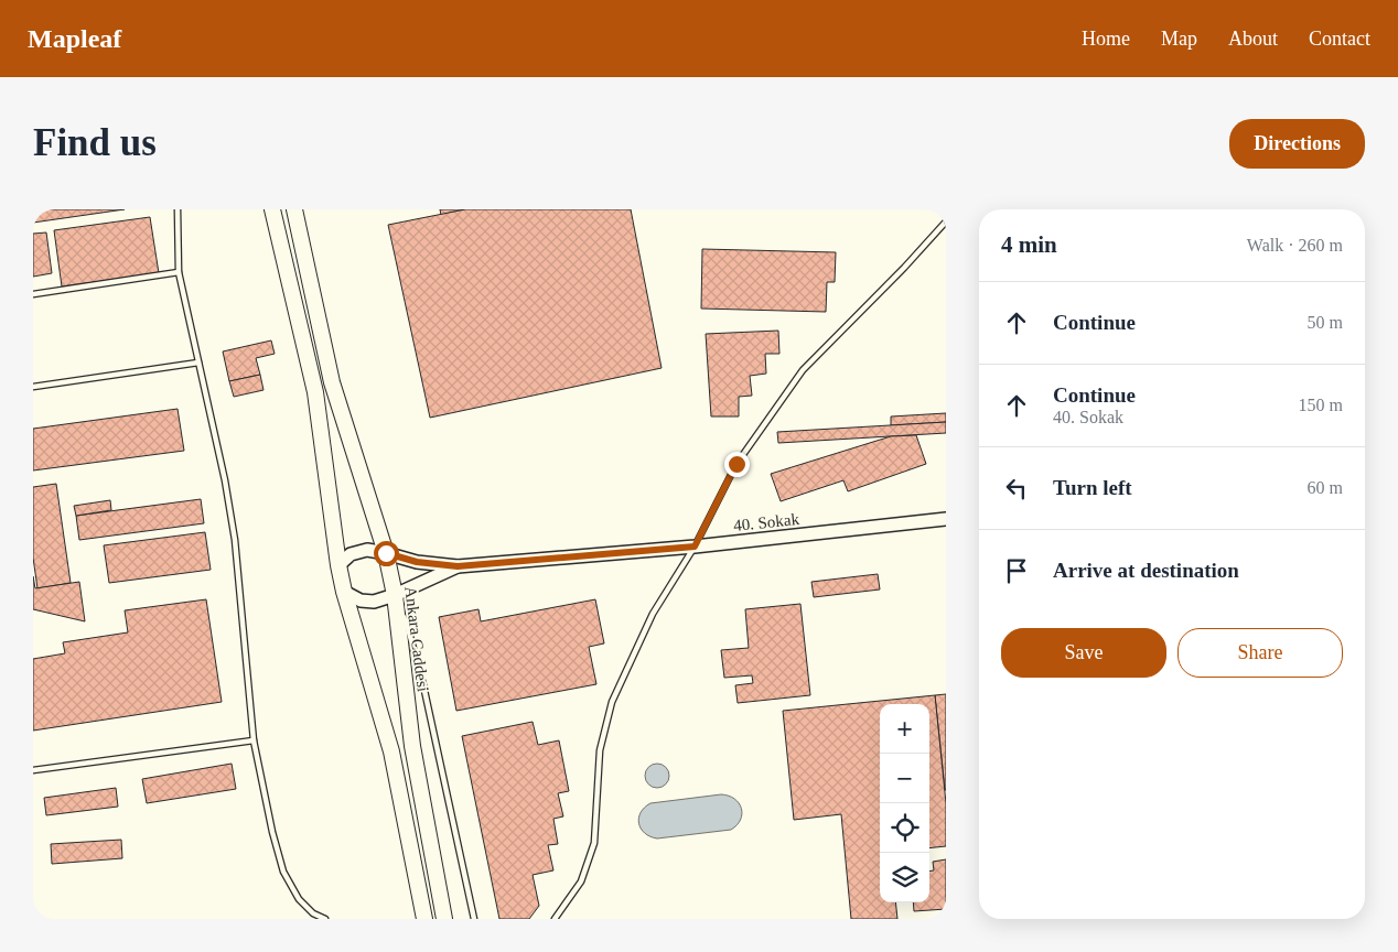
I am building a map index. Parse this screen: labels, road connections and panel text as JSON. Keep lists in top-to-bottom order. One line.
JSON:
{"streets":{"highway":["Ankara Caddesi"],"street":["40. Sokak"]},"page":{"header":"Mapleaf","nav":["Home","Map","About","Contact"],"buttons":["Directions",["Save","Share"]],"title":"Find us","heading":["4 min","Walk · 260 m"],"list":[["Continue","50 m"],["Continue","40. Sokak","150 m"],["Turn left","60 m"],"Arrive at destination"],"map_buttons":["+","−"]}}
